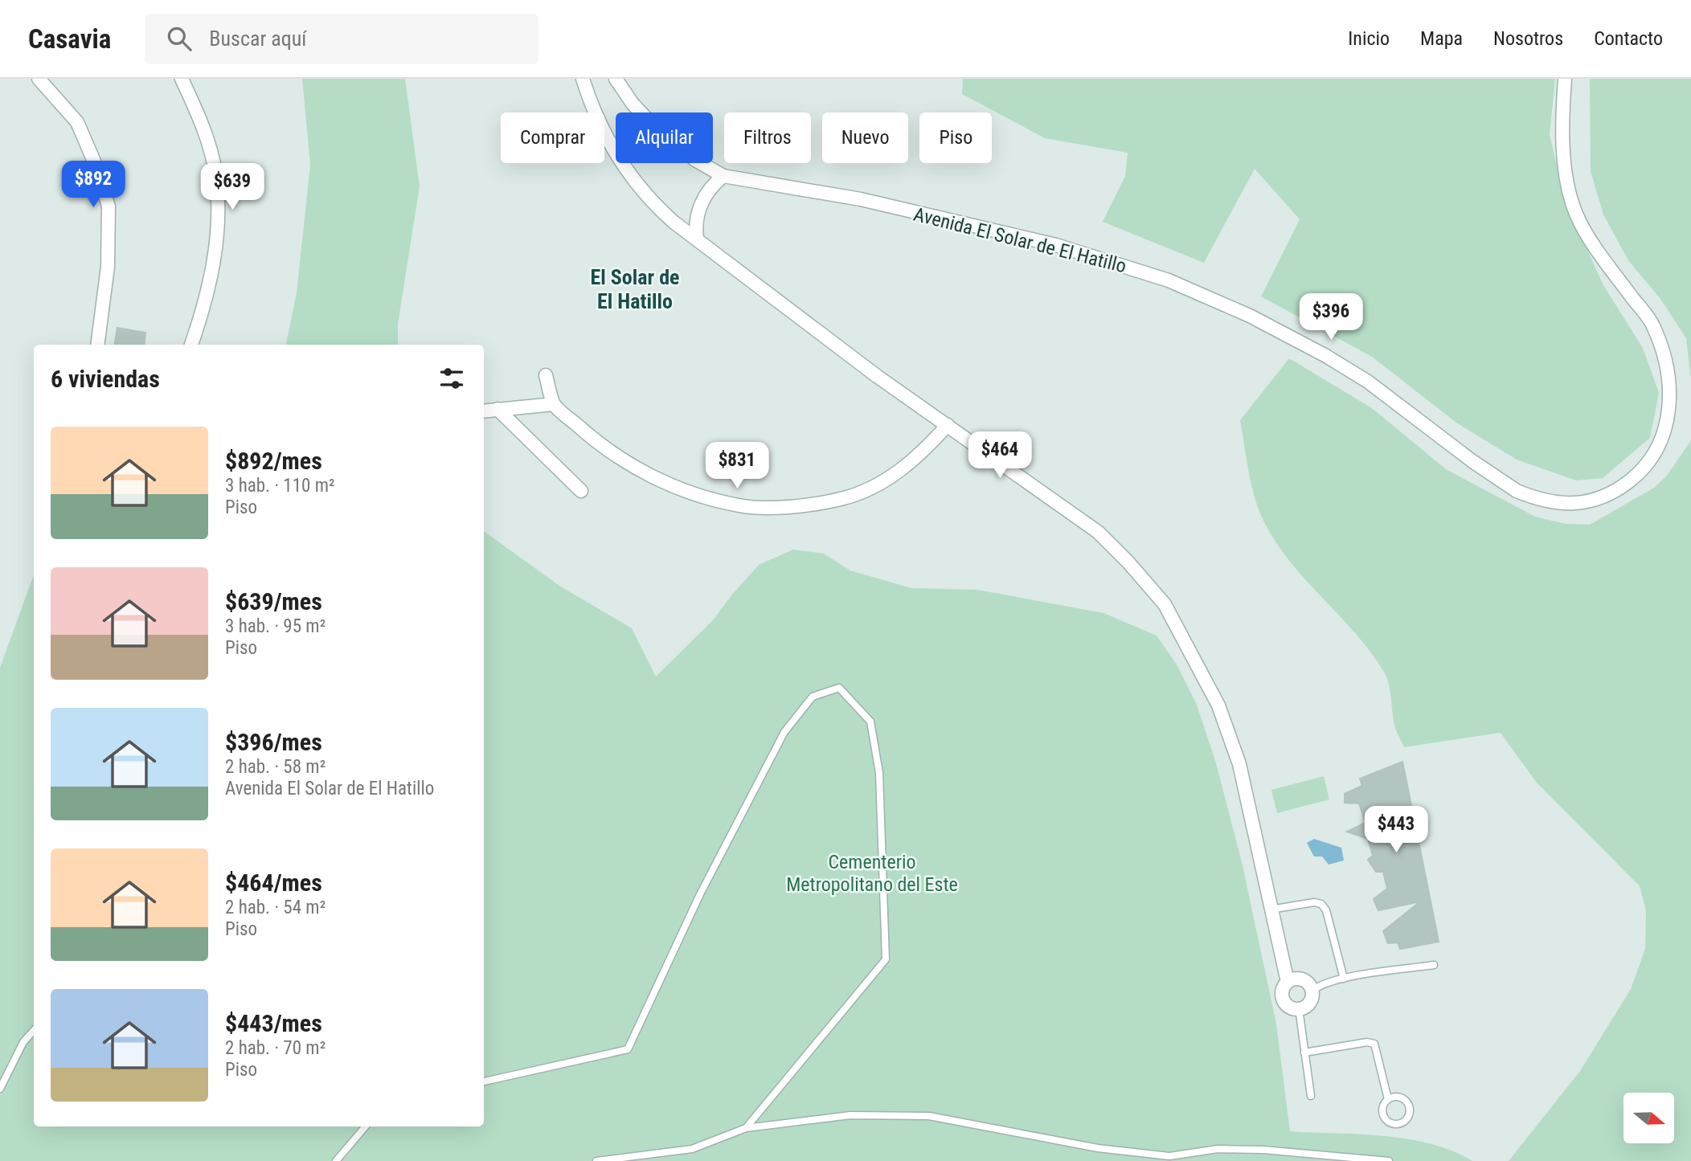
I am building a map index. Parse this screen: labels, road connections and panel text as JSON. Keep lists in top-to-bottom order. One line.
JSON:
{"streets":{"street":["Avenida El Solar de El Hatillo"]},"districts":["El Solar de El Hatillo"],"parks":["Cementerio Metropolitano del Este"],"north":"right","page":{"header":"Casavia","search":"Buscar aquí","nav":["Inicio","Mapa","Nosotros","Contacto"],"chip":["Comprar","Alquilar","Filtros","Nuevo","Piso"],"price":["$892","$639","$396","$464","$831","$443"],"heading":"6 viviendas","list":[{"name":"$892/mes","note":"3 hab. · 110 m² · Piso"},{"name":"$639/mes","note":"3 hab. · 95 m² · Piso"},{"name":"$396/mes","note":"2 hab. · 58 m² · Avenida El Solar de El Hatillo"},{"name":"$464/mes","note":"2 hab. · 54 m² · Piso"},{"name":"$443/mes","note":"2 hab. · 70 m² · Piso"}]}}
